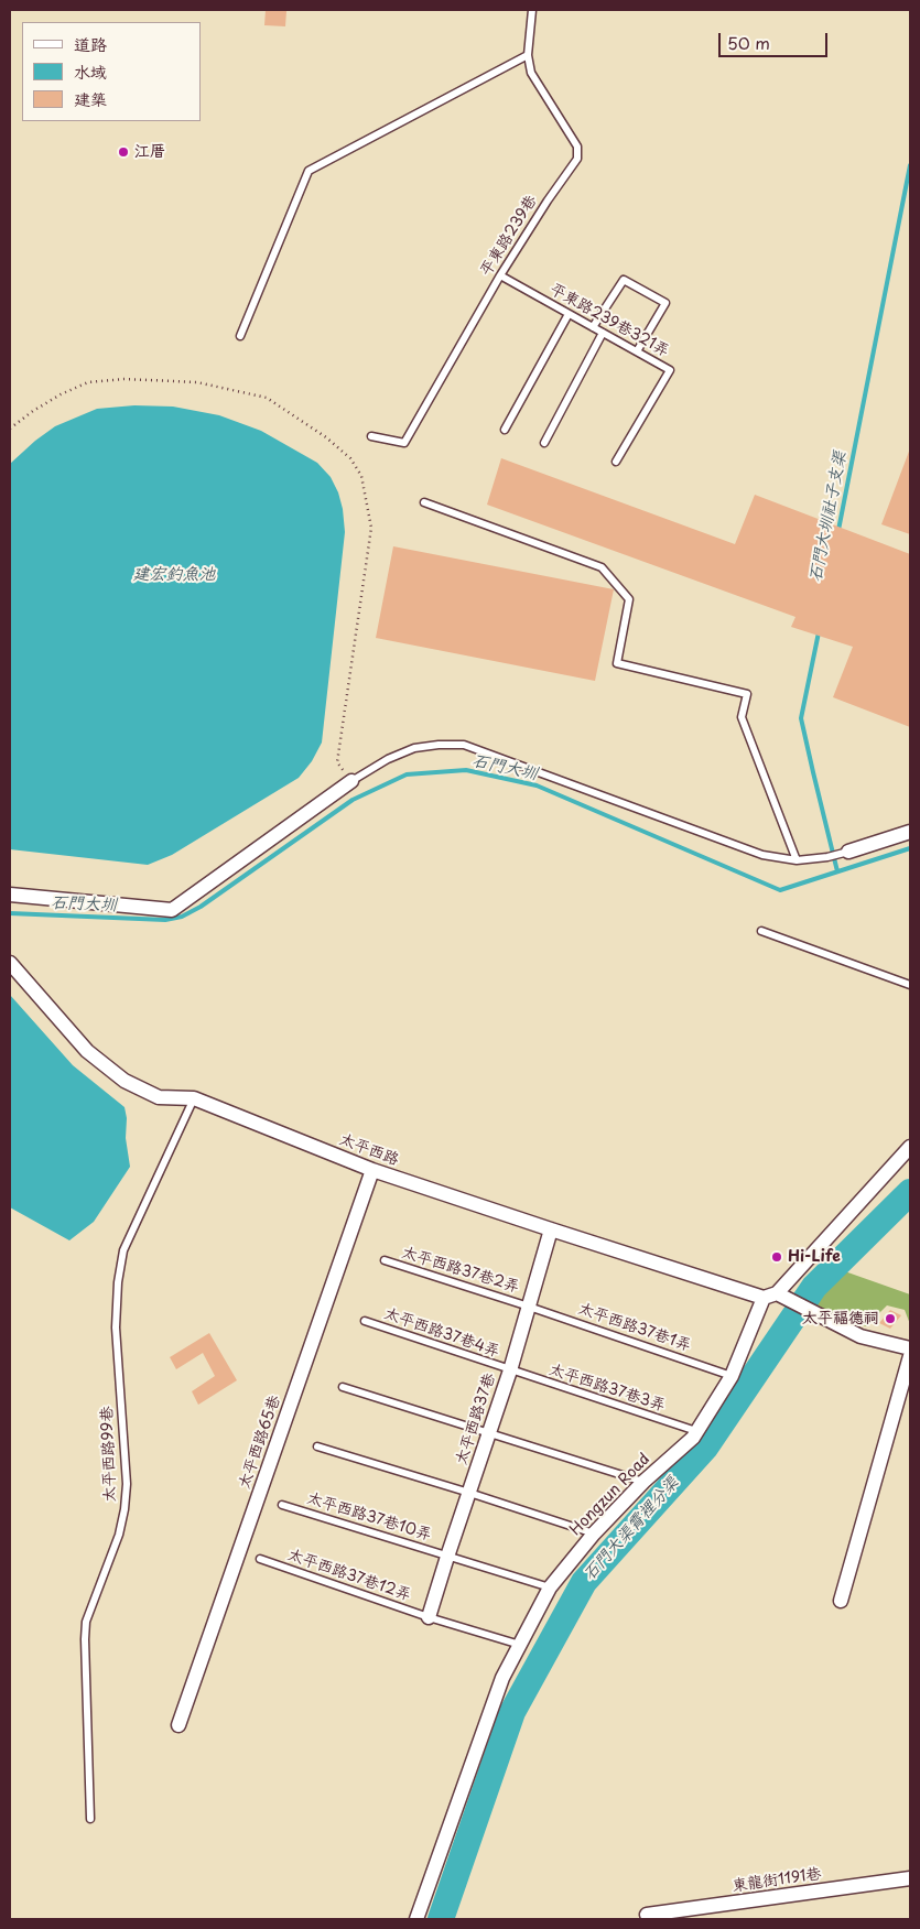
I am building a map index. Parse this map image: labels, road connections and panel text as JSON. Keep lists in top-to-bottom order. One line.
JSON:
{"streets":{"street":["太平西路","太平西路37巷","太平西路65巷","Hongzun Road","東龍街1191巷"],"lane":["平東路239巷","平東路239巷321弄","太平西路37巷2弄","太平西路37巷1弄","太平西路37巷4弄","太平西路37巷3弄","太平西路99巷","太平西路37巷10弄","太平西路37巷12弄"]},"crossings":[["平東路239巷","平東路239巷321弄"],["太平西路","太平西路37巷"],["太平西路","太平西路65巷"],["太平西路","太平西路99巷"],["太平西路","Hongzun Road"],["太平西路37巷2弄","太平西路37巷1弄"],["太平西路37巷2弄","太平西路37巷"],["太平西路37巷1弄","太平西路37巷"],["太平西路37巷1弄","Hongzun Road"],["太平西路37巷4弄","太平西路37巷3弄"],["太平西路37巷4弄","太平西路37巷"],["太平西路37巷3弄","太平西路37巷"],["太平西路37巷3弄","Hongzun Road"],["太平西路37巷","太平西路37巷10弄"],["太平西路37巷","太平西路37巷12弄"],["Hongzun Road","太平西路37巷10弄"],["Hongzun Road","太平西路37巷12弄"]],"water":["石門大圳社子支渠","建宏釣魚池","石門大圳","石門大渠霄裡分渠"],"places":["江厝","Hi-Life","太平福德祠"],"legend":["道路","水域","建築"],"scale_bar":"50 m"}
